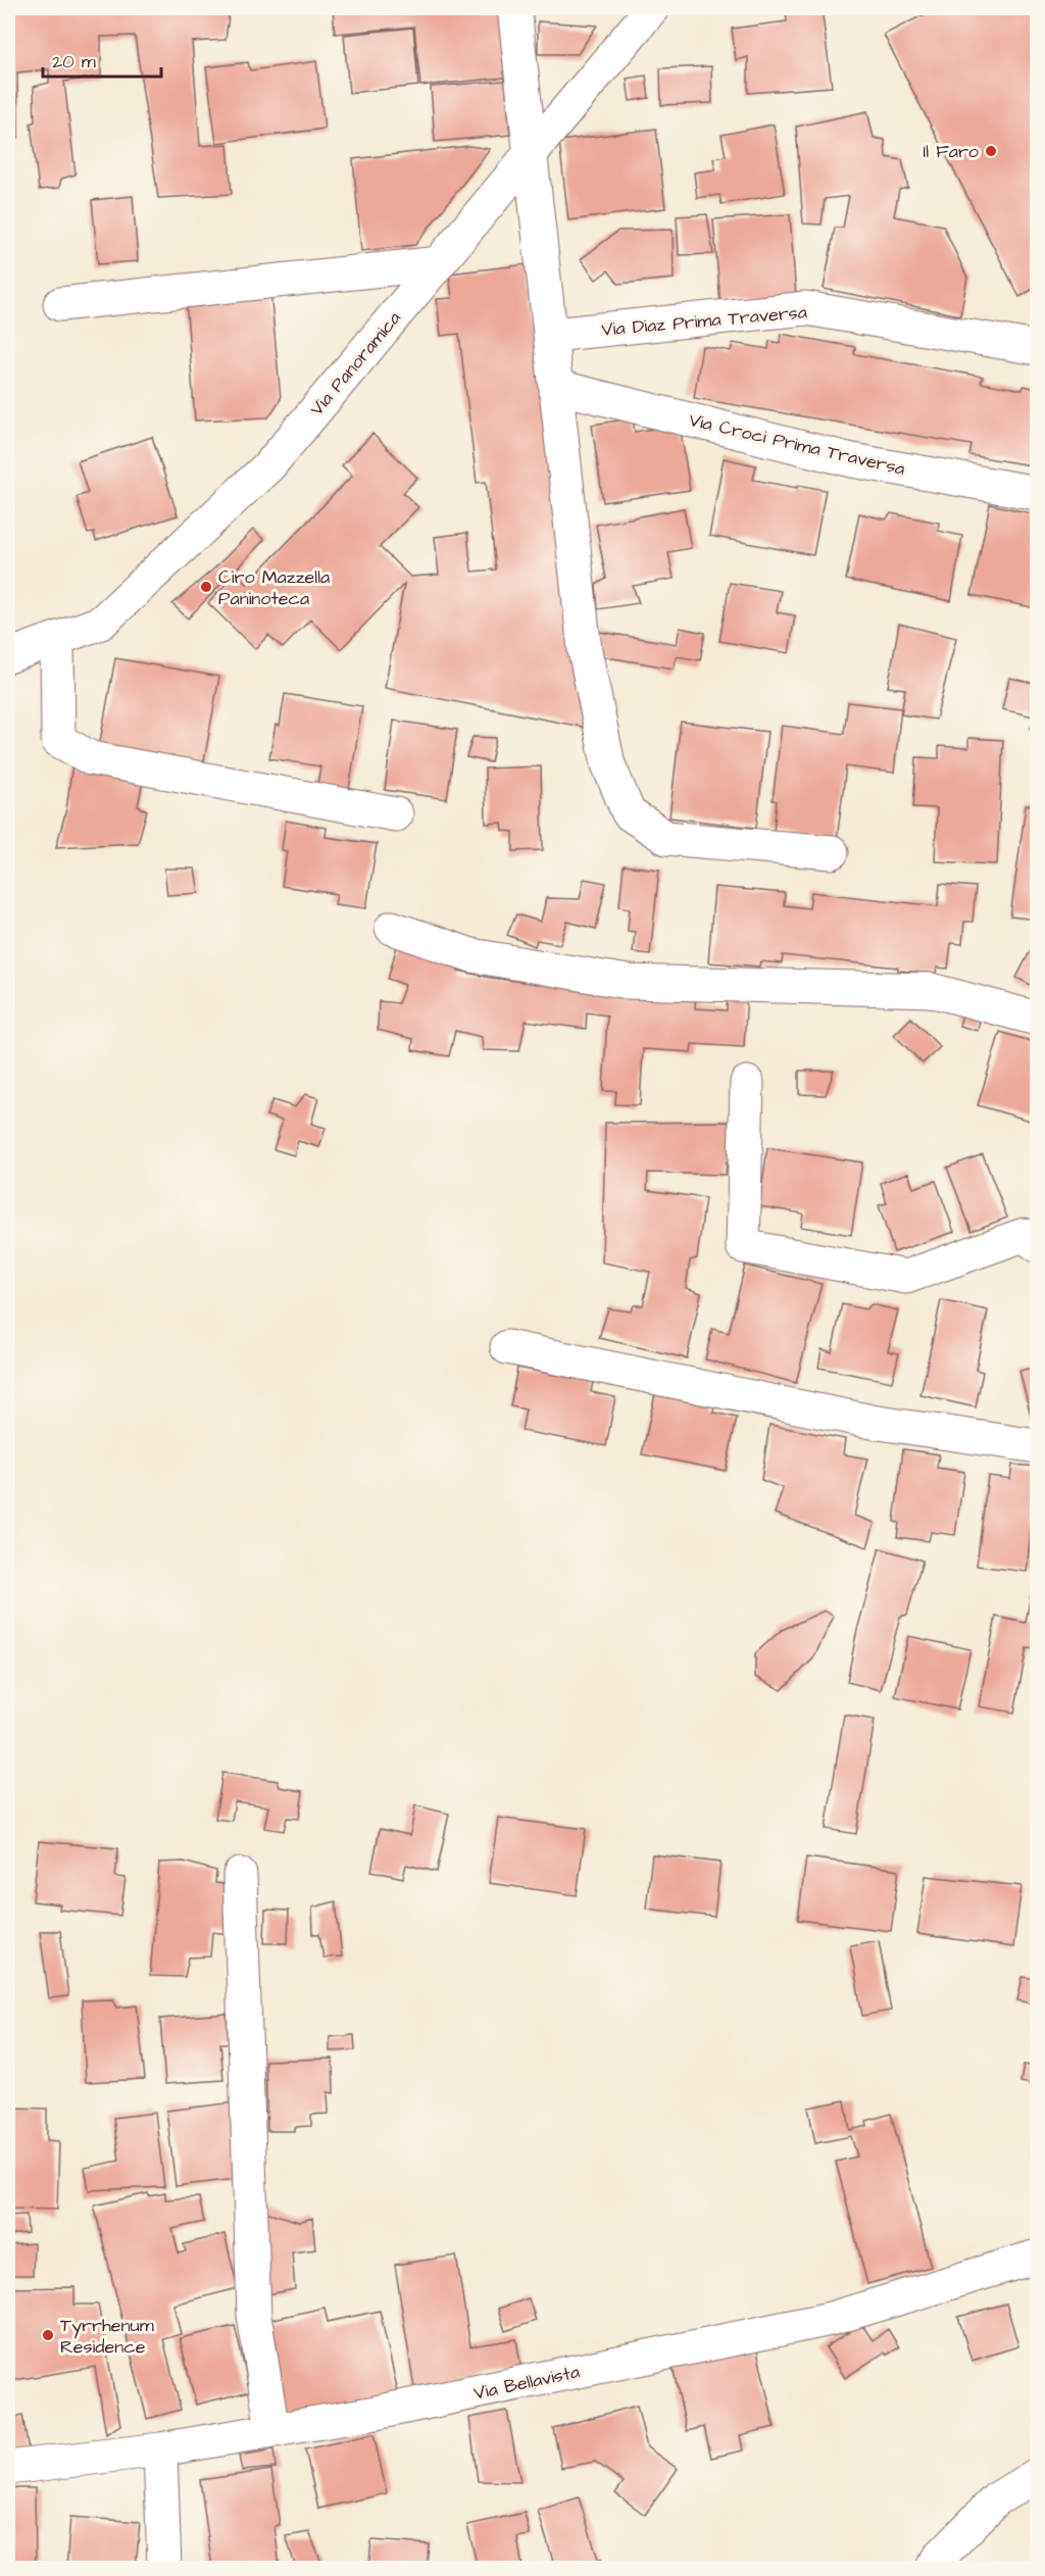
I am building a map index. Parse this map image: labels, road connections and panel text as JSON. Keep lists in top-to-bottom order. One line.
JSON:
{"streets":{"street":["Via Diaz Prima Traversa","Via Panoramica","Via Croci Prima Traversa","Via Bellavista"]},"places":["Il Faro","Ciro Mazzella Paninoteca","Tyrrhenum Residence"],"scale_bar":"20 m"}
